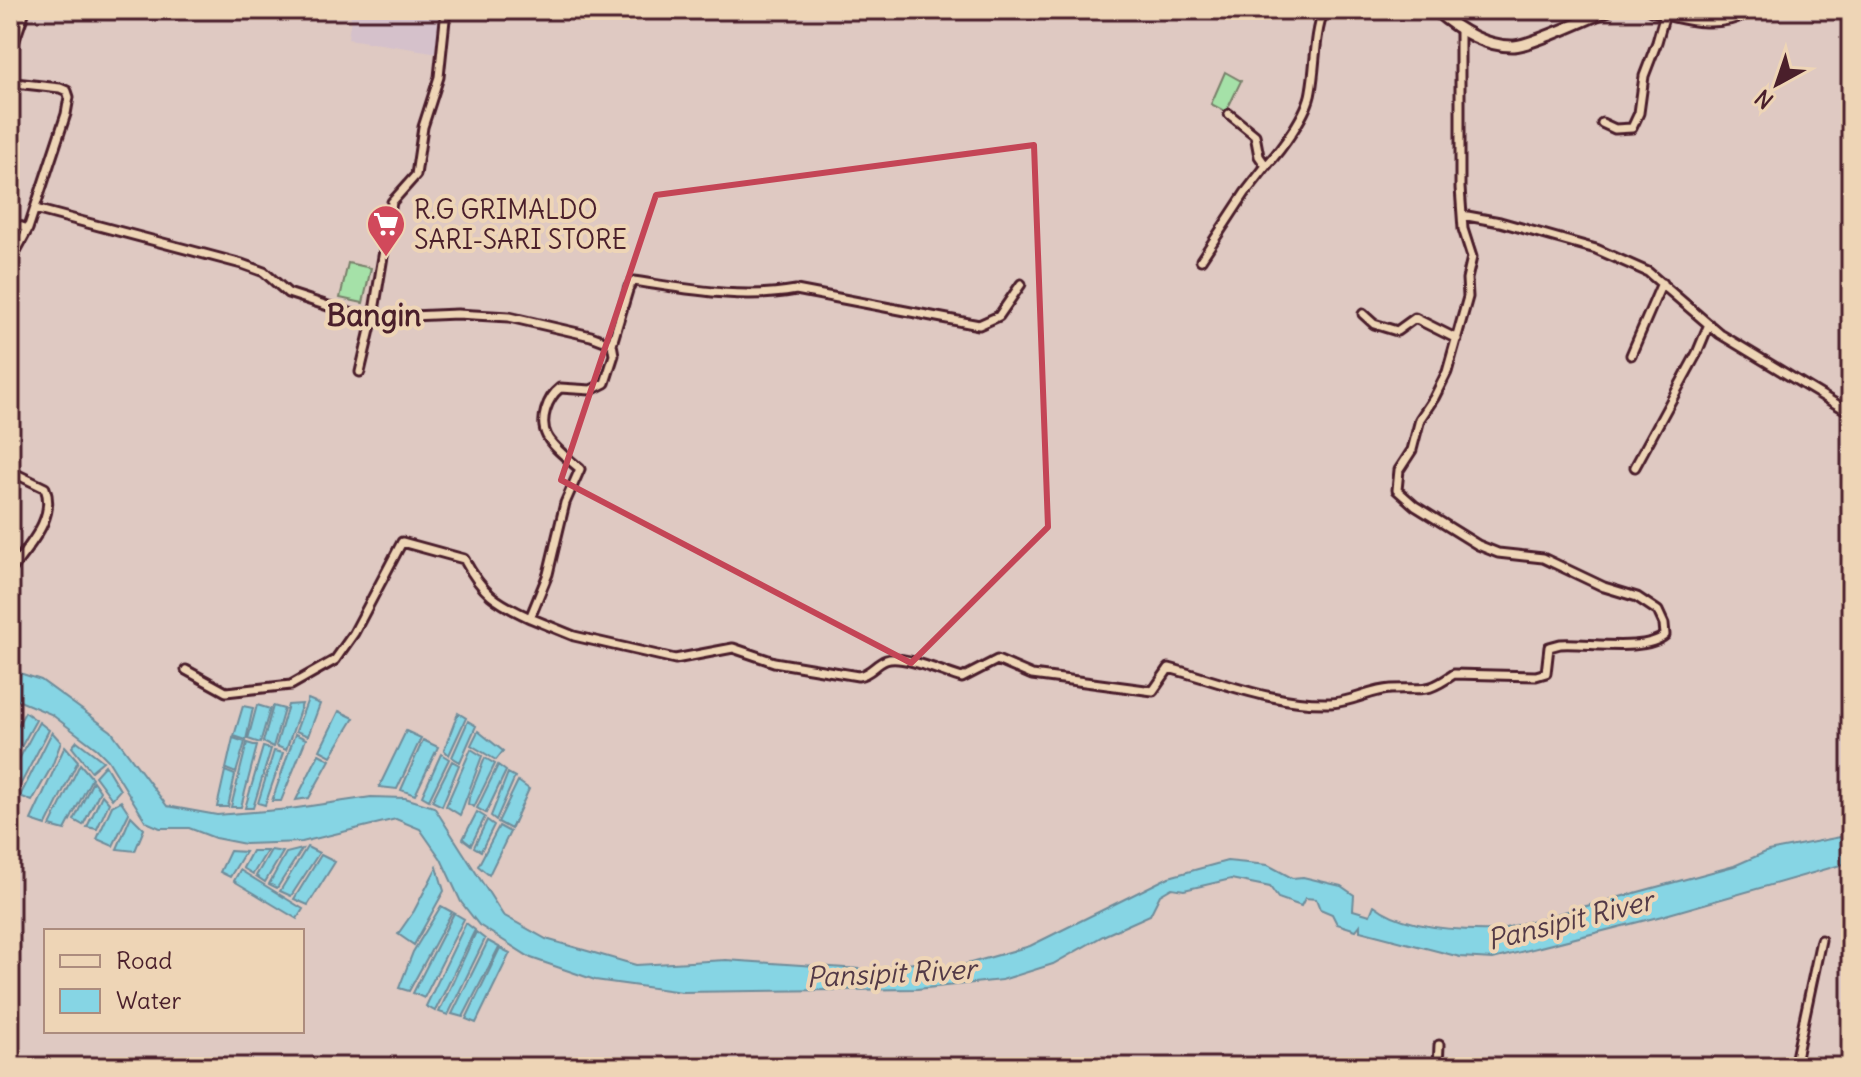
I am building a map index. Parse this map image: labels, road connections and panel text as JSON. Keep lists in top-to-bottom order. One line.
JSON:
{"districts":["Bangin"],"water":["Pansipit River"],"places":{"supermarket":["R.G GRIMALDO SARI-SARI STORE"]},"legend":["Road","Water"],"north":"bottom left"}
